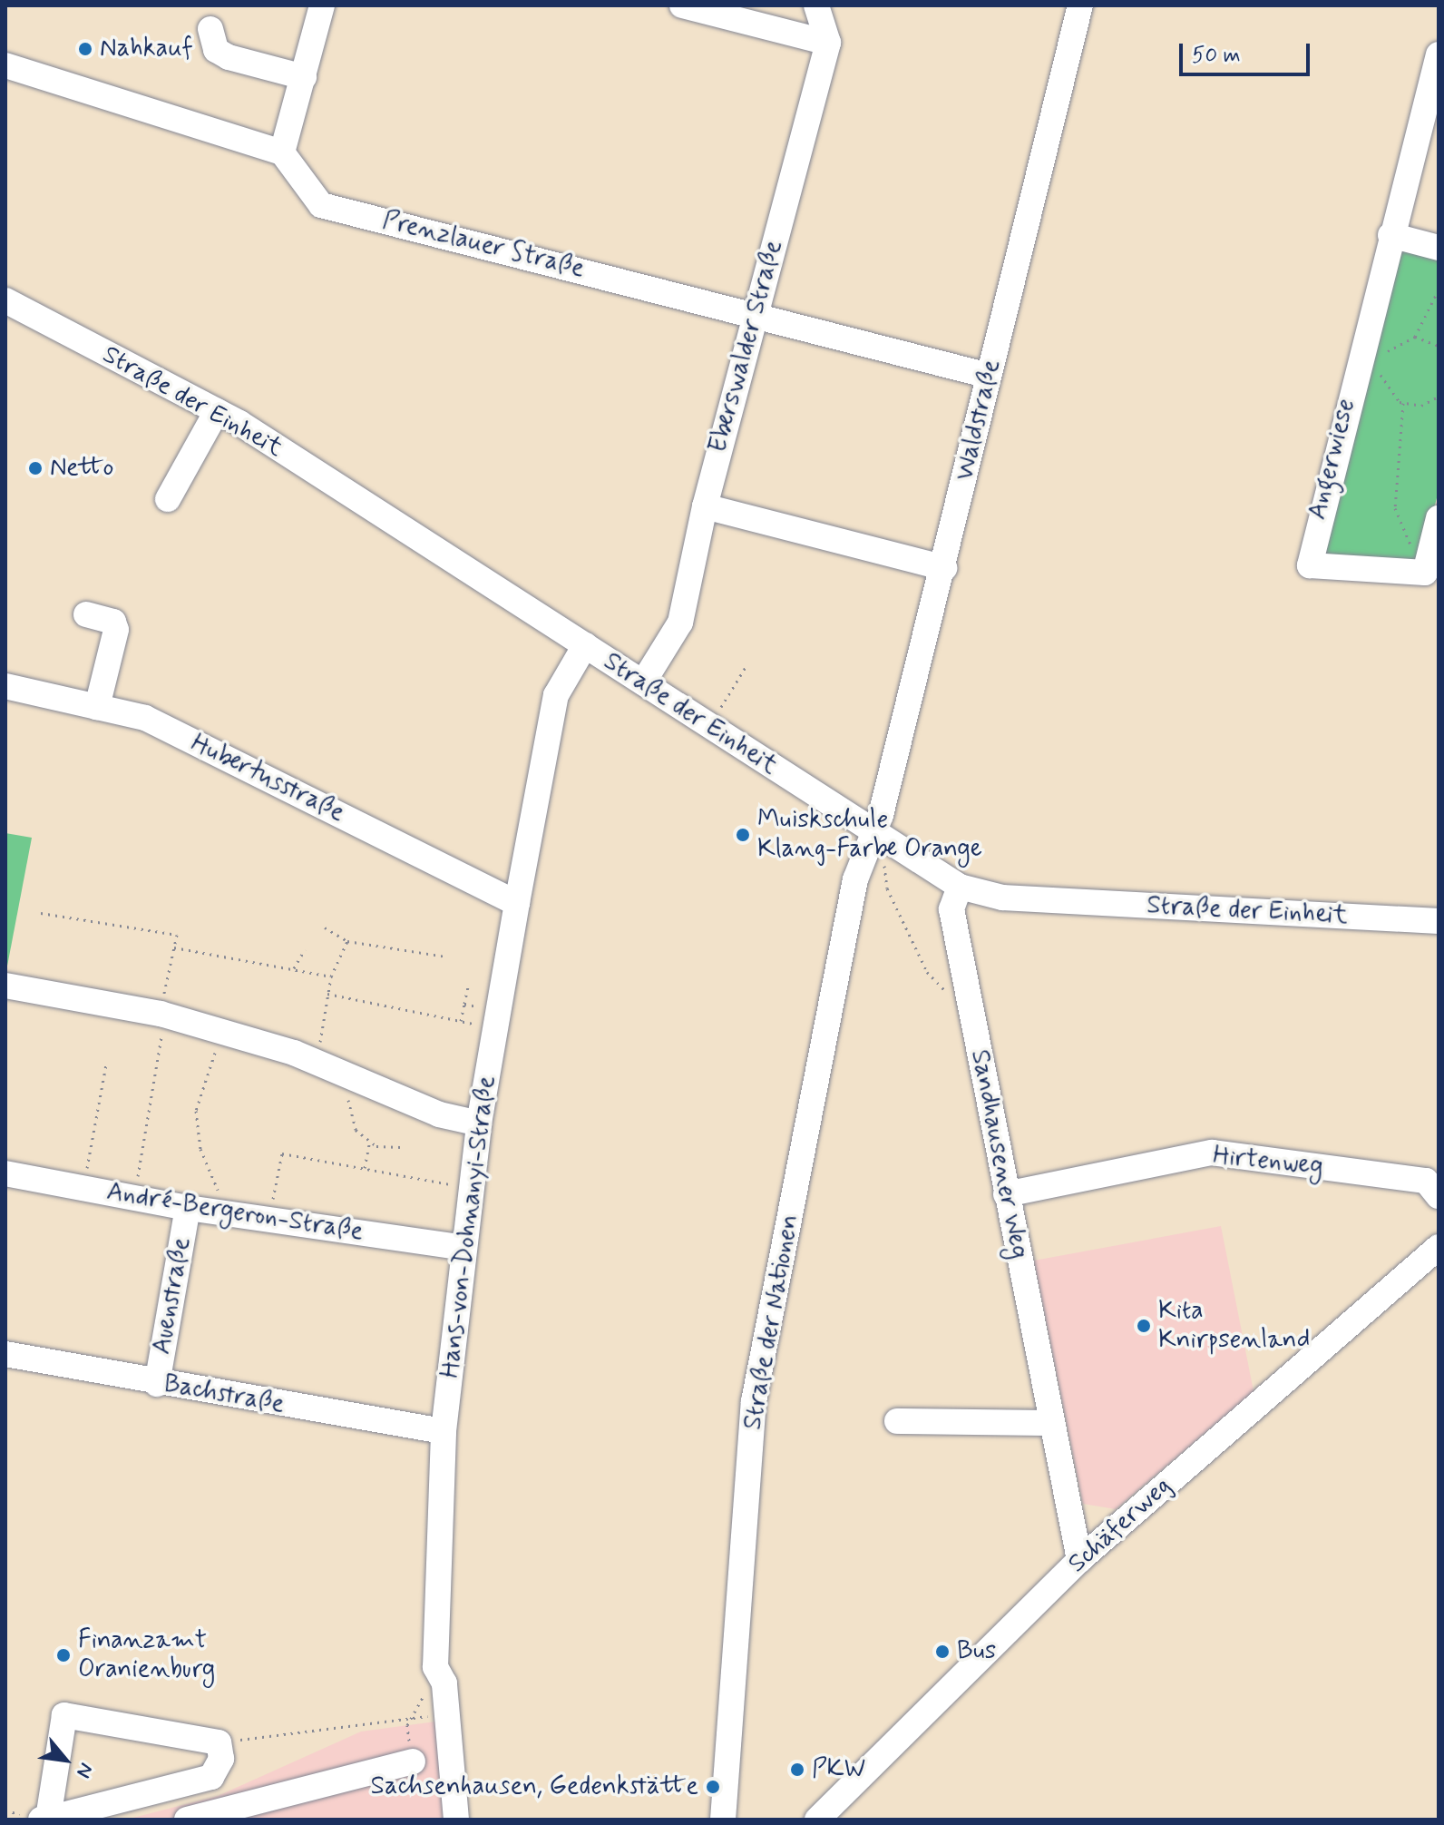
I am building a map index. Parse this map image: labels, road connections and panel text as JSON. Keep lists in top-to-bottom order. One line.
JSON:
{"streets":{"street":["Prenzlauer Straße","Eberswalder Straße","Straße der Einheit","Waldstraße","Angerwiese","Hubertusstraße","Sandhausener Weg","Hirtenweg","André-Bergeron-Straße","Hans-von-Dohnanyi-Straße","Auenstraße","Straße der Nationen","Bachstraße","Schäferweg"]},"crossings":[["Prenzlauer Straße","Eberswalder Straße"],["Prenzlauer Straße","Waldstraße"],["Eberswalder Straße","Straße der Einheit"],["Straße der Einheit","Waldstraße"],["Straße der Einheit","Sandhausener Weg"],["Straße der Einheit","Hans-von-Dohnanyi-Straße"],["Straße der Einheit","Straße der Nationen"],["Waldstraße","Straße der Nationen"],["Hubertusstraße","Hans-von-Dohnanyi-Straße"],["Sandhausener Weg","Hirtenweg"],["Sandhausener Weg","Schäferweg"],["André-Bergeron-Straße","Hans-von-Dohnanyi-Straße"],["André-Bergeron-Straße","Auenstraße"],["Hans-von-Dohnanyi-Straße","Bachstraße"],["Auenstraße","Bachstraße"]],"places":["Nahkauf","Netto","Muiskschule Klang-Farbe Orange","Kita Knirpsenland","Bus","Finanzamt Oranienburg","PKW","Sachsenhausen, Gedenkstätte"],"scale_bar":"50 m","north":"bottom right"}
